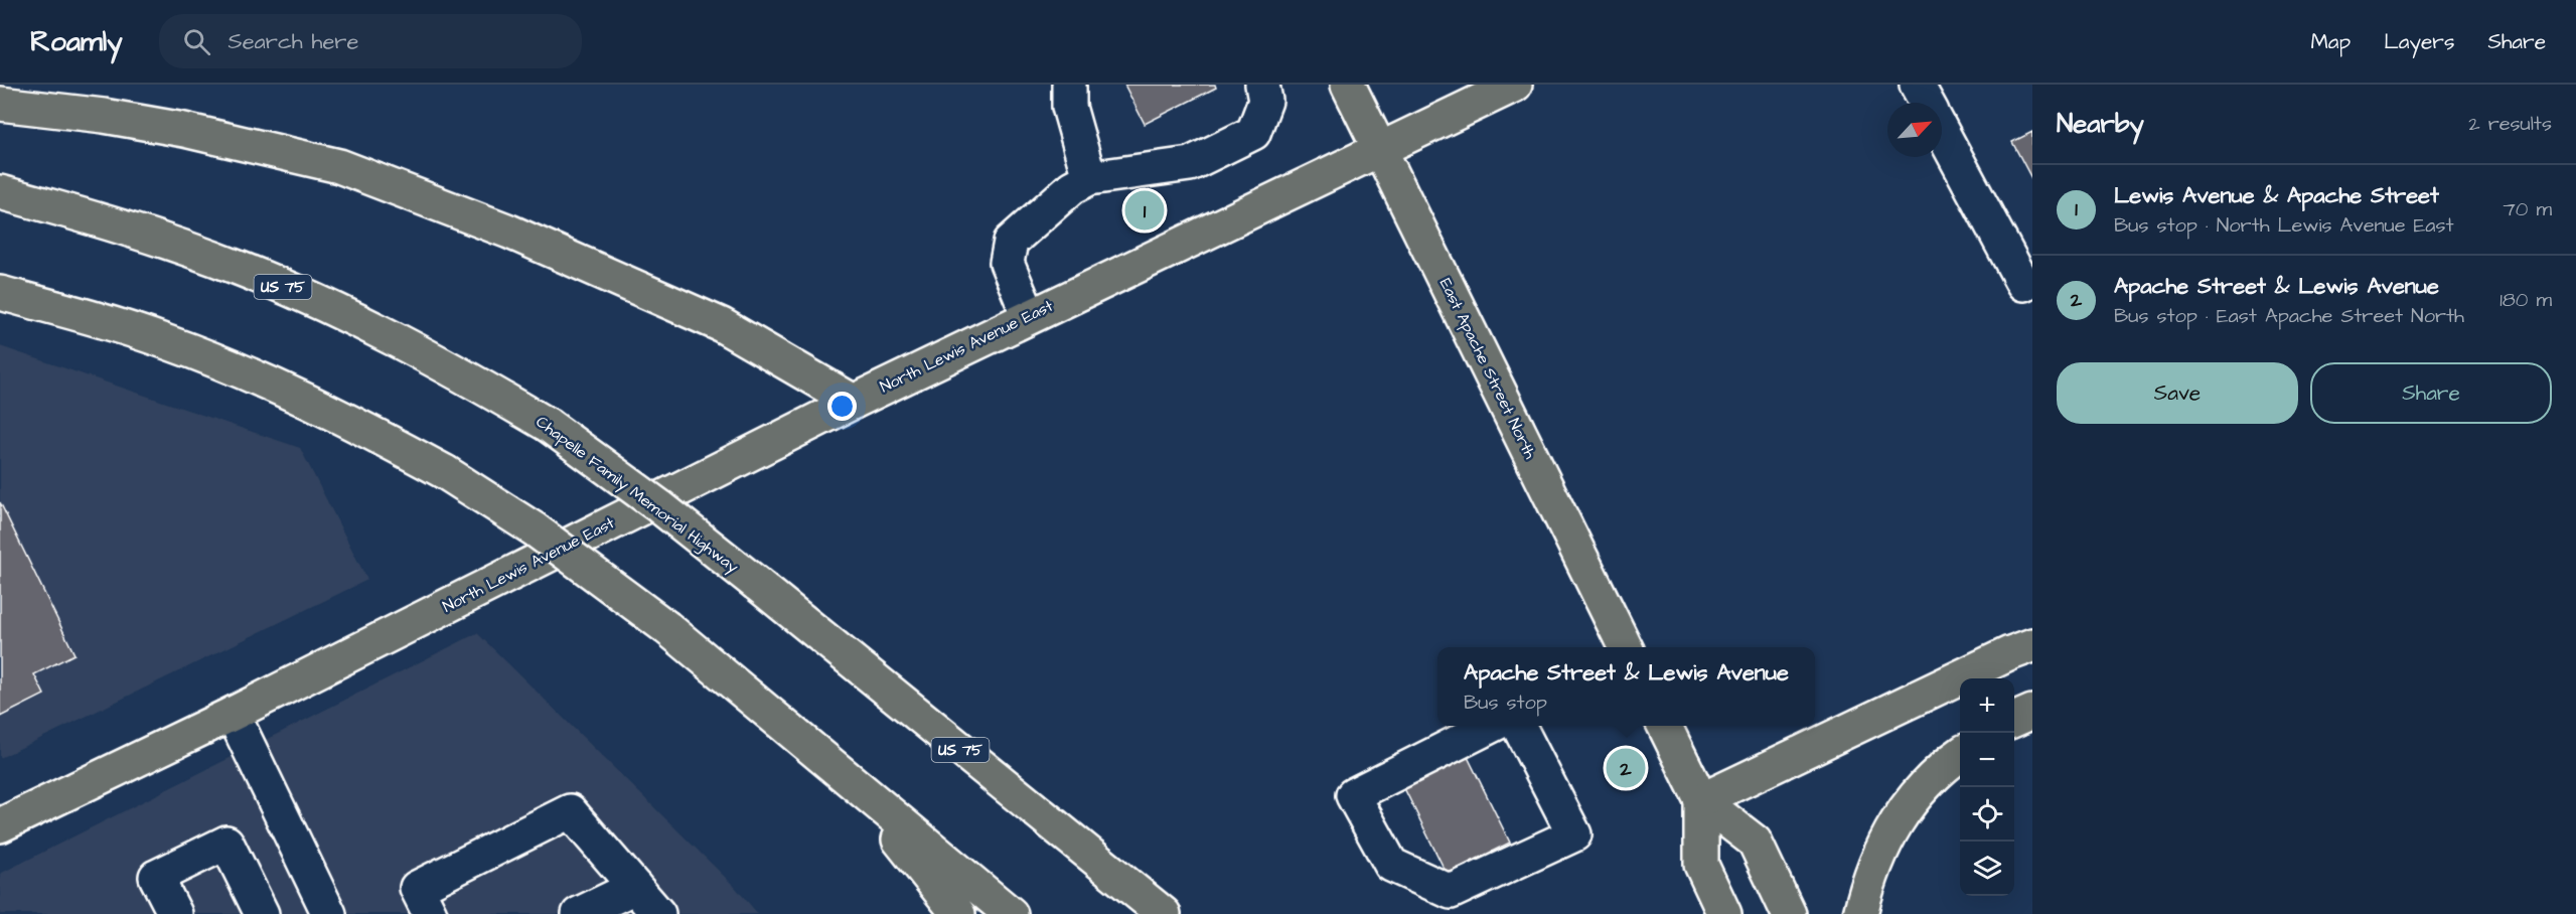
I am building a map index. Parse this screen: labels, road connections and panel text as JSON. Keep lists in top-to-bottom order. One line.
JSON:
{"streets":{"main road":["US 75","North Lewis Avenue East","East Apache Street North","Chapelle Family Memorial Highway"]},"crossings":[["North Lewis Avenue East","East Apache Street North"]],"north":"top right","page":{"header":"Roamly","search":"Search here","nav":["Map","Layers","Share"],"heading":["Nearby","2 results"],"list":[{"mark":"1","name":"Lewis Avenue & Apache Street","note":"Bus stop · North Lewis Avenue East","value":"70 m"},{"mark":"2","name":"Apache Street & Lewis Avenue","note":"Bus stop · East Apache Street North","value":"180 m"}],"pins":["1","2"],"buttons":["Save","Share"],"popup":["Apache Street & Lewis Avenue","Bus stop"],"map_buttons":["+","−"]}}
